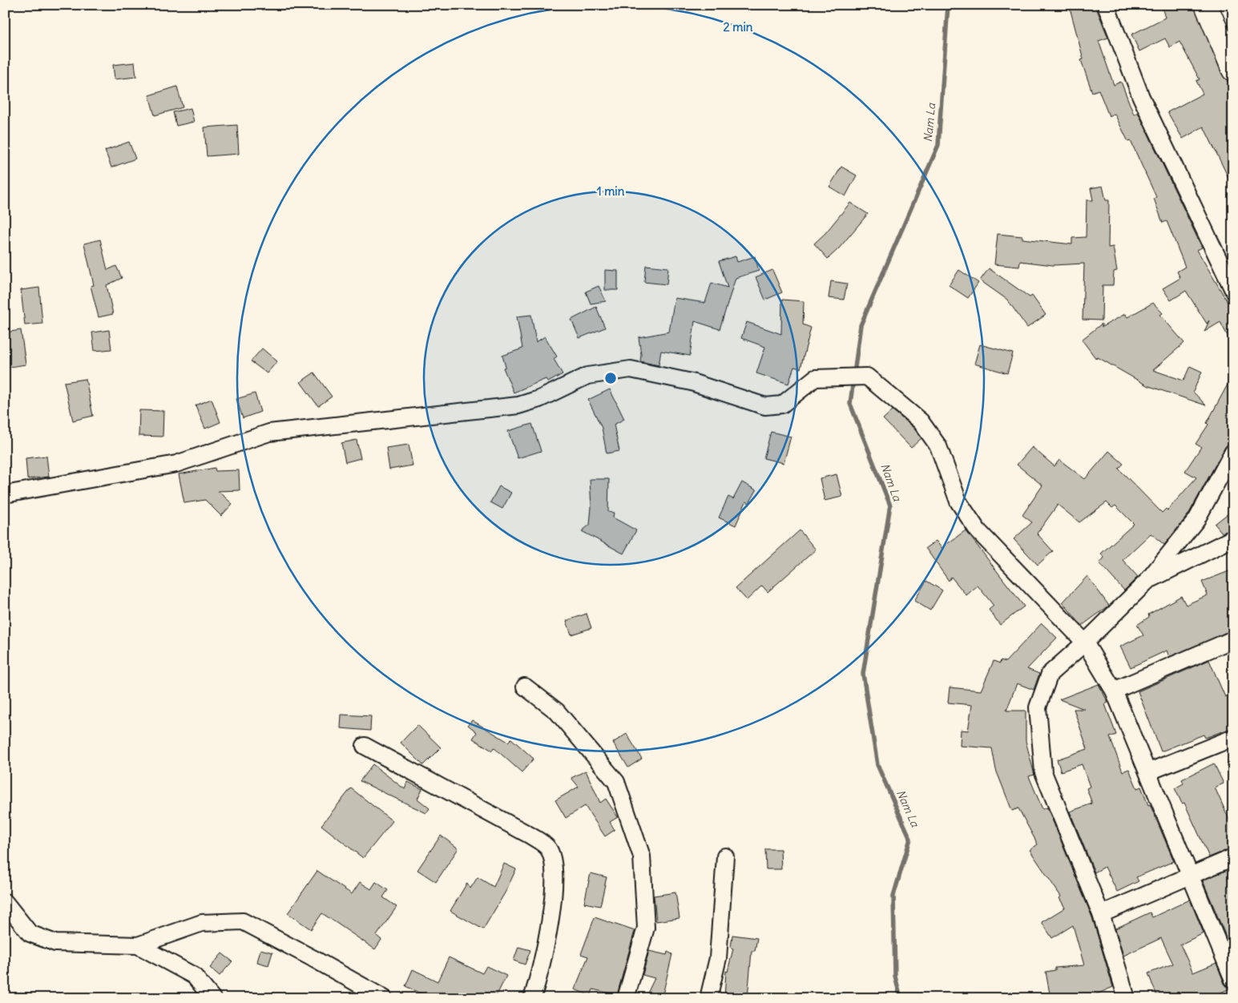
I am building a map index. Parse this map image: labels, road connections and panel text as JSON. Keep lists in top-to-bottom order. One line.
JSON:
{"water":["Nam La"],"rings":["2 min","1 min"]}
